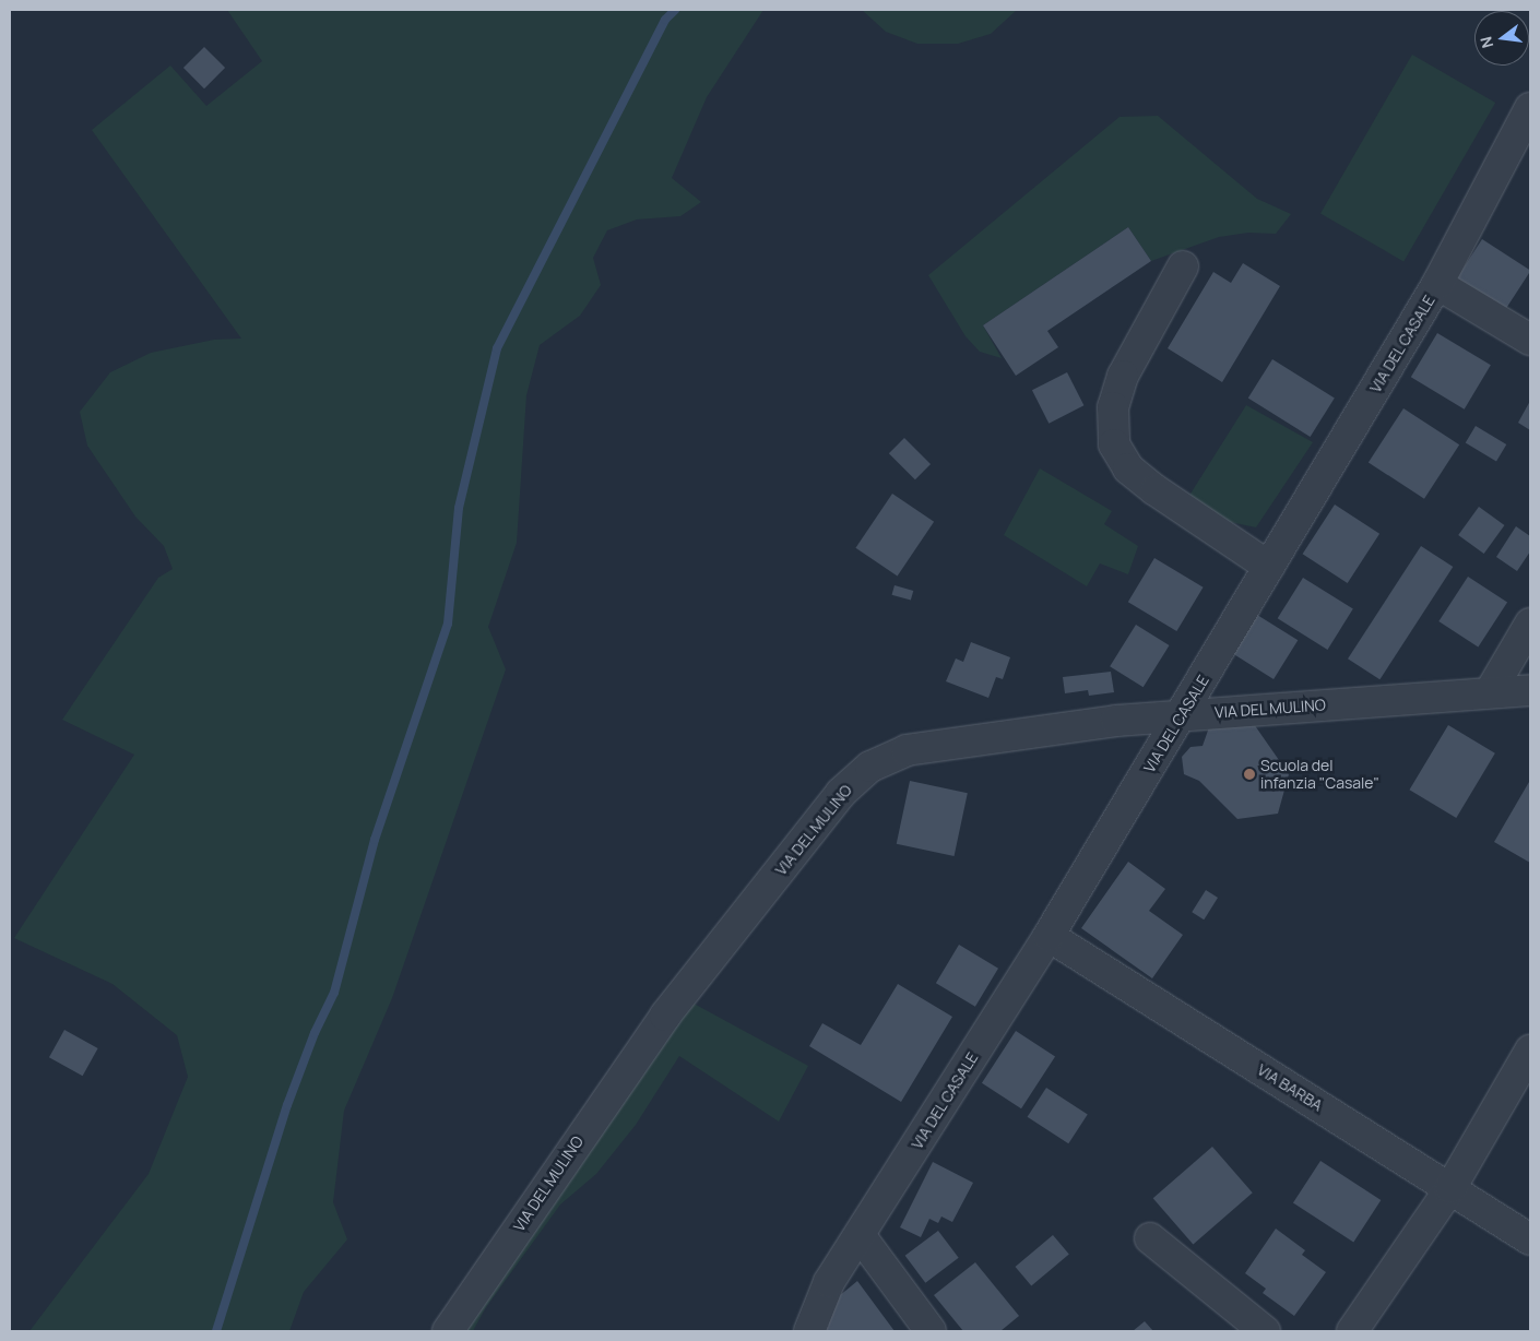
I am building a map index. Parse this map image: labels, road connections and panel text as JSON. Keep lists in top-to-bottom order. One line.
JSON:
{"streets":{"street":["VIA DEL CASALE","VIA DEL MULINO","VIA BARBA"]},"crossings":[["VIA DEL CASALE","VIA DEL MULINO"],["VIA DEL CASALE","VIA BARBA"]],"places":["Scuola del infanzia \"Casale\""],"north":"left"}
